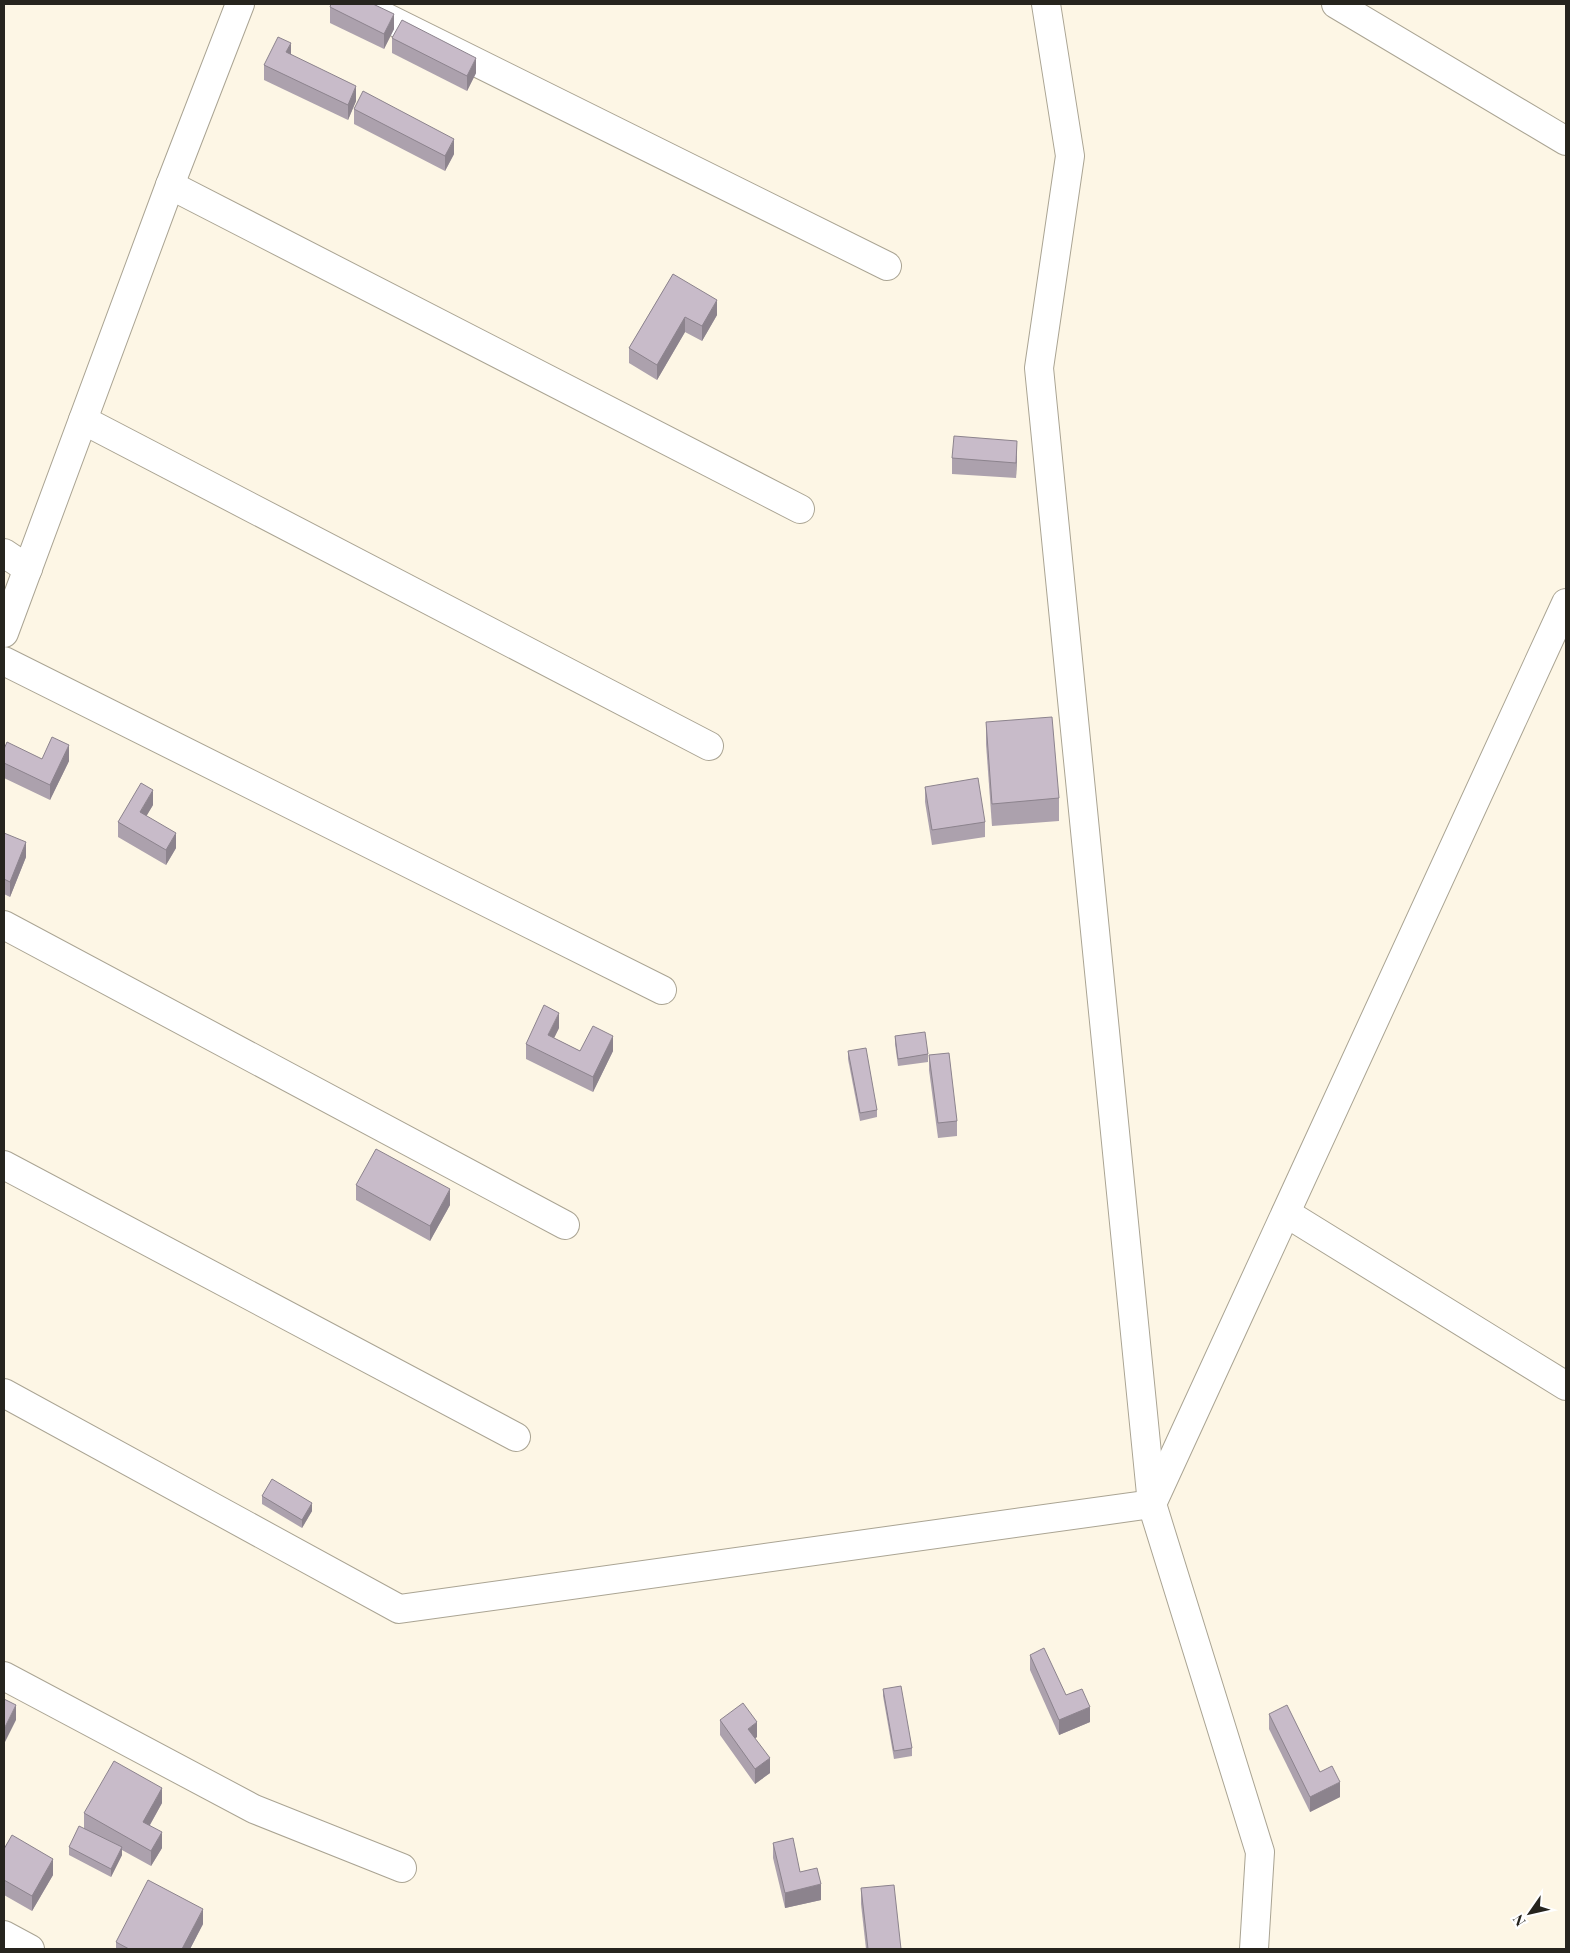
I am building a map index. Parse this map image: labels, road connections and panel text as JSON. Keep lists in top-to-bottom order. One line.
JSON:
{"north":"bottom left"}
